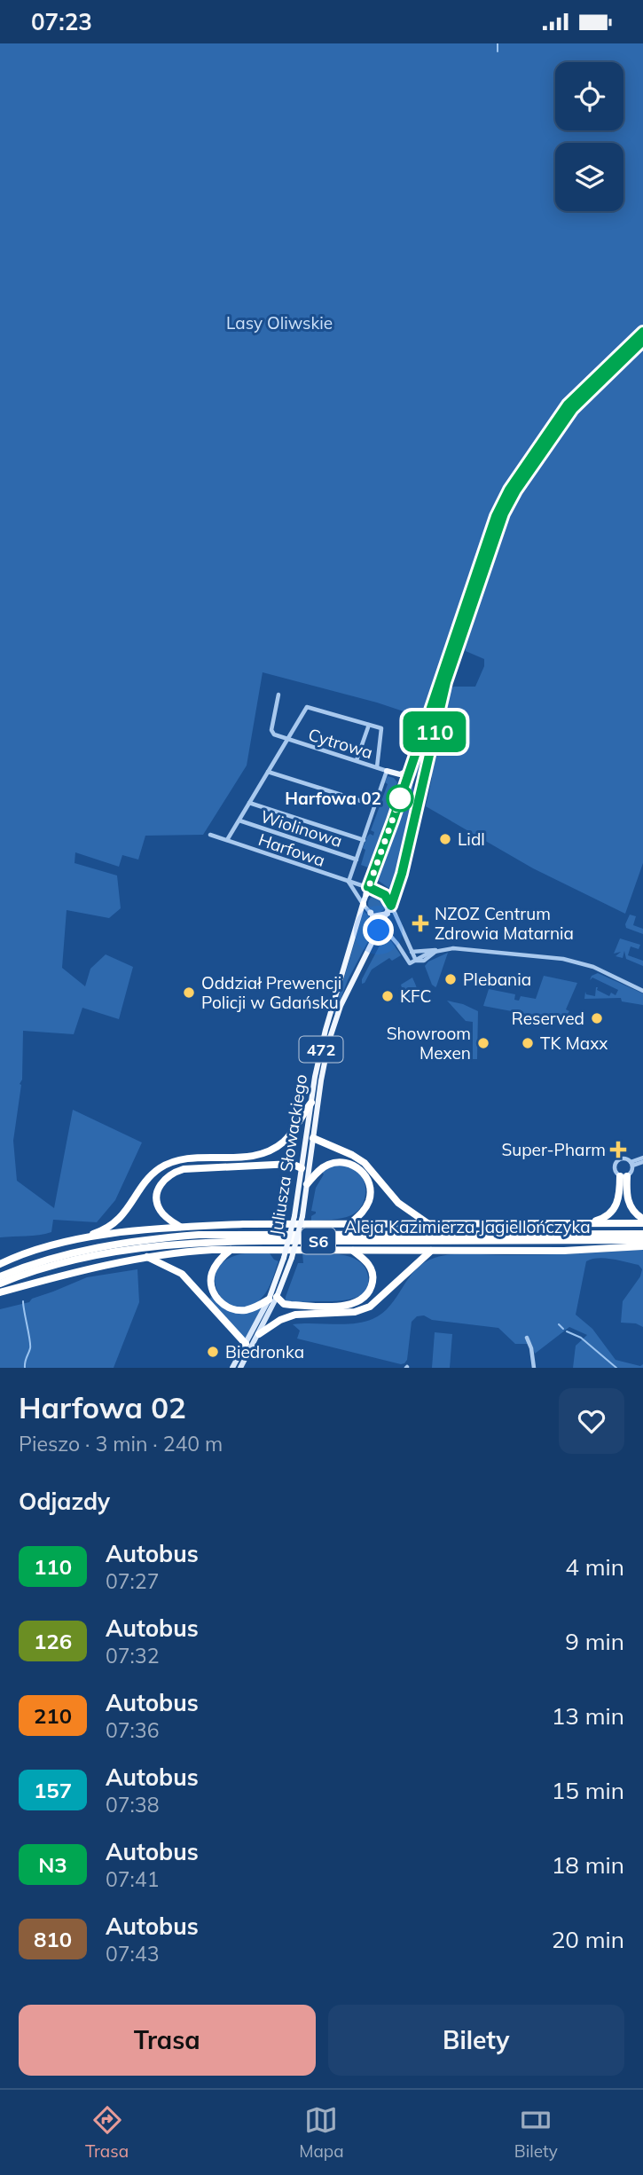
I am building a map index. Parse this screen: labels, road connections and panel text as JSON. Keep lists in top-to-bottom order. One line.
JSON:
{"streets":{"highway":["Aleja Kazimierza Jagiellończyka","S6"],"main road":["472","Juliusza Słowackiego"],"street":["Cytrowa","Wiolinowa","Harfowa"]},"crossings":[["Cytrowa","Harfowa"],["Wiolinowa","Harfowa"],["Harfowa","472"],["472","Juliusza Słowackiego"]],"parks":["Lasy Oliwskie"],"places":{"other":["Harfowa 02","Lidl","Plebania","Oddział Prewencji Policji w Gdańsku","KFC","Reserved","Showroom Mexen","TK Maxx","Biedronka"],"health":["NZOZ Centrum Zdrowia Matarnia","Super-Pharm"]},"lines":["bus line 110"],"page":{"status":"07:23","on_map":"110","heading":[["Harfowa 02","Pieszo · 3 min · 240 m"],"Odjazdy"],"list":[{"mark":"110","name":"Autobus","note":"07:27","value":"4 min"},{"mark":"126","name":"Autobus","note":"07:32","value":"9 min"},{"mark":"210","name":"Autobus","note":"07:36","value":"13 min"},{"mark":"157","name":"Autobus","note":"07:38","value":"15 min"},{"mark":"N3","name":"Autobus","note":"07:41","value":"18 min"},{"mark":"810","name":"Autobus","note":"07:43","value":"20 min"}],"buttons":["Trasa","Bilety"],"tabs":["Trasa","Mapa","Bilety"]}}
